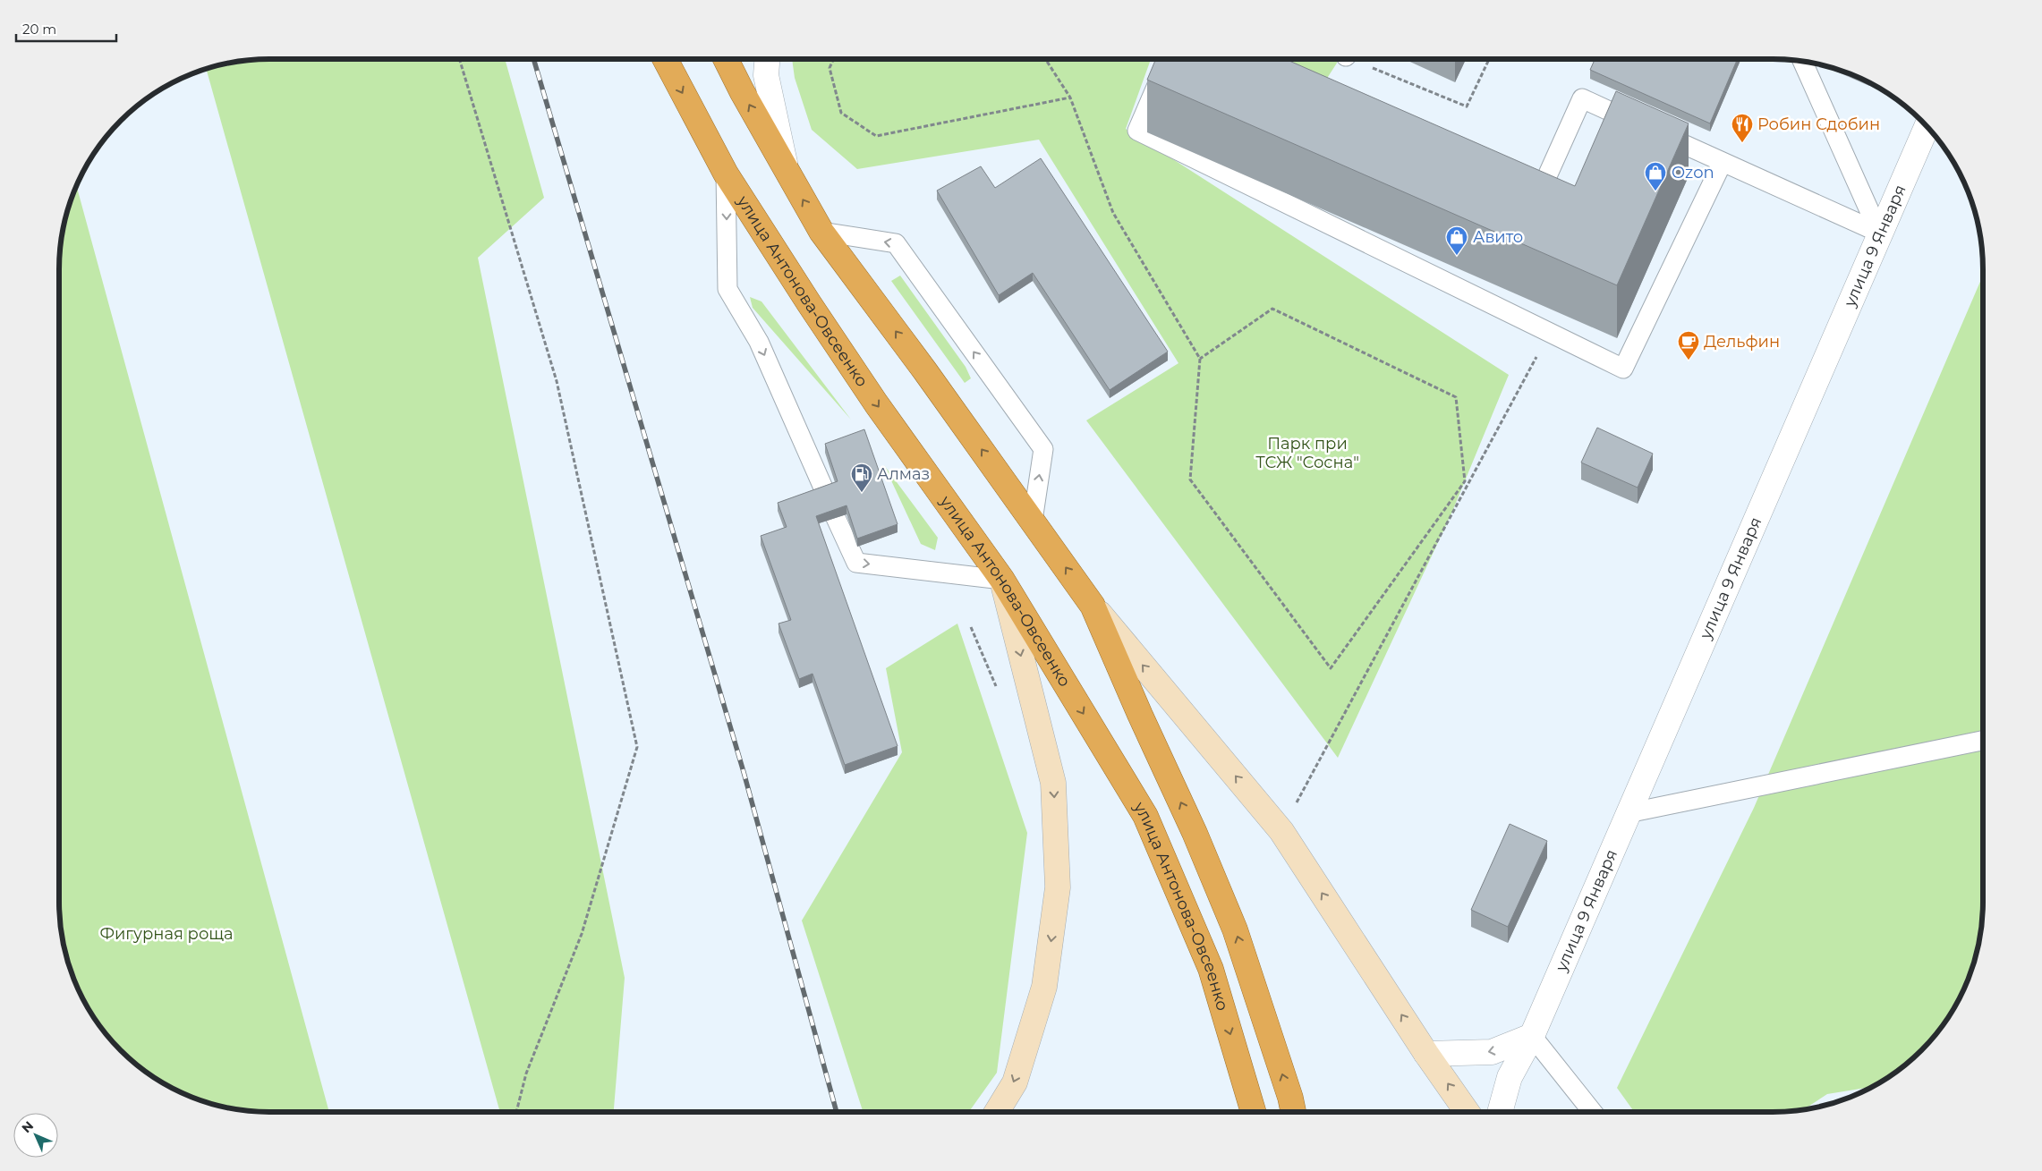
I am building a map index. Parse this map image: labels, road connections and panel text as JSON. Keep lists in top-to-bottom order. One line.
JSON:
{"streets":{"highway":["улица Антонова-Овсеенко"],"street":["улица 9 Января"]},"parks":["Парк при ТСЖ \"Сосна\"","Фигурная роща"],"places":{"restaurant":["Робин Сдобин"],"shop":["Ozon","Авито"],"cafe":["Дельфин"],"fuel station":["Алмаз"]},"scale_bar":"20 m","north":"top left"}
